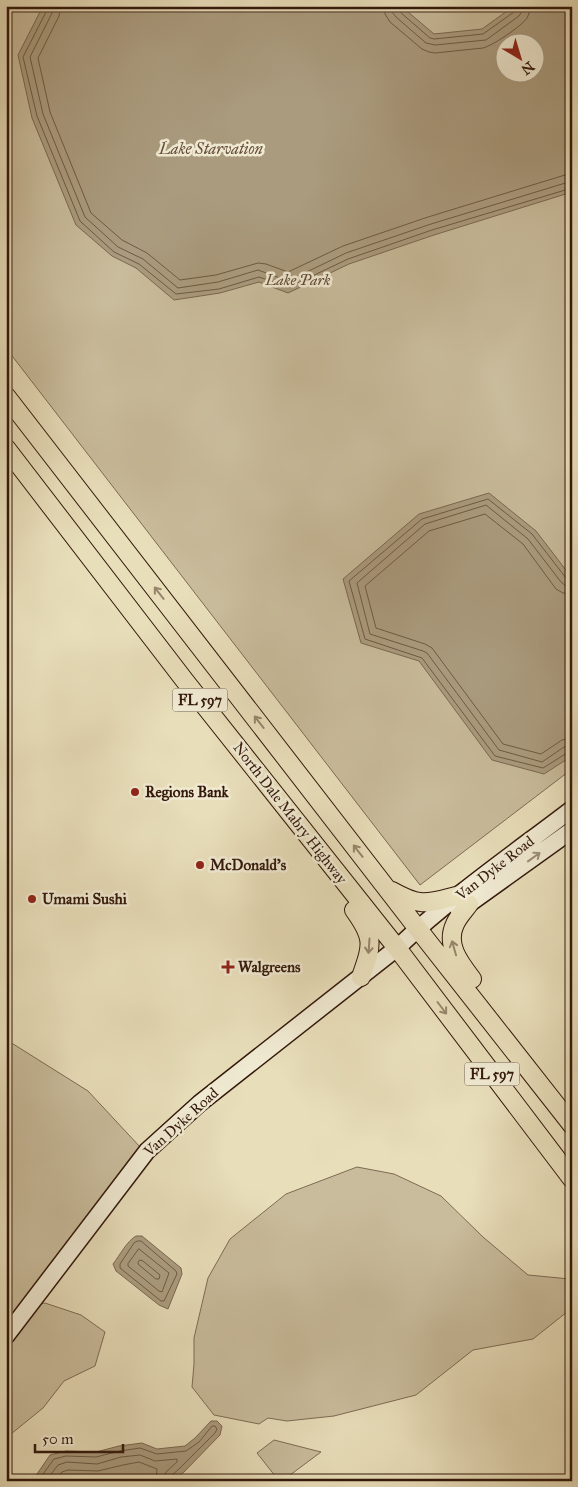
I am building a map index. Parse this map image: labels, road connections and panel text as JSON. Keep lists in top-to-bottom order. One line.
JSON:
{"streets":{"main road":["FL 597","North Dale Mabry Highway"],"street":["Van Dyke Road"]},"crossings":[["North Dale Mabry Highway","Van Dyke Road"]],"water":["Lake Starvation"],"parks":["Lake Park"],"places":{"other":["Regions Bank","McDonald's","Umami Sushi"],"health":["Walgreens"]},"scale_bar":"50 m","north":"bottom right"}
